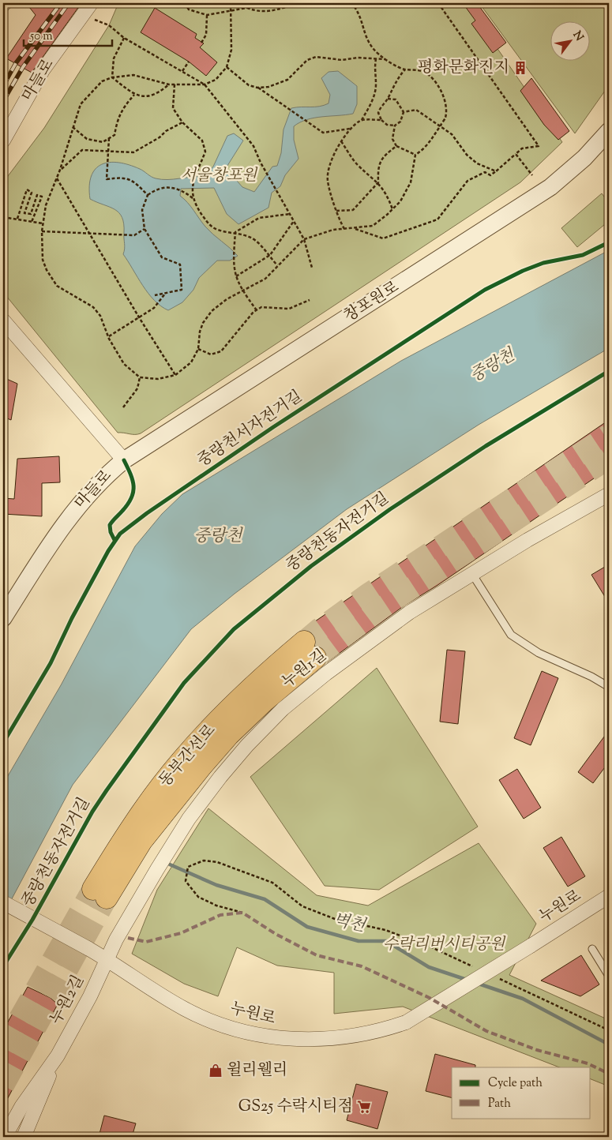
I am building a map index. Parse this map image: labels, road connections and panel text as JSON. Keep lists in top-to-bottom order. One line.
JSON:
{"streets":{"highway":["동부간선로"],"street":["마들로","창포원로","누원1길","누원로","누원2길"],"cycle path":["중랑천서자전거길","중랑천동자전거길"]},"crossings":[["마들로","창포원로"],["누원1길","누원로"],["누원1길","누원2길"],["누원로","누원2길"]],"water":["중랑천","벽천"],"parks":["서울창포원","수락리버시티공원"],"places":{"building":["평화문화진지"],"shop":["윌리웰리"],"supermarket":["GS25 수락시티점"]},"legend":["Cycle path","Path"],"scale_bar":"50 m","north":"top right"}
